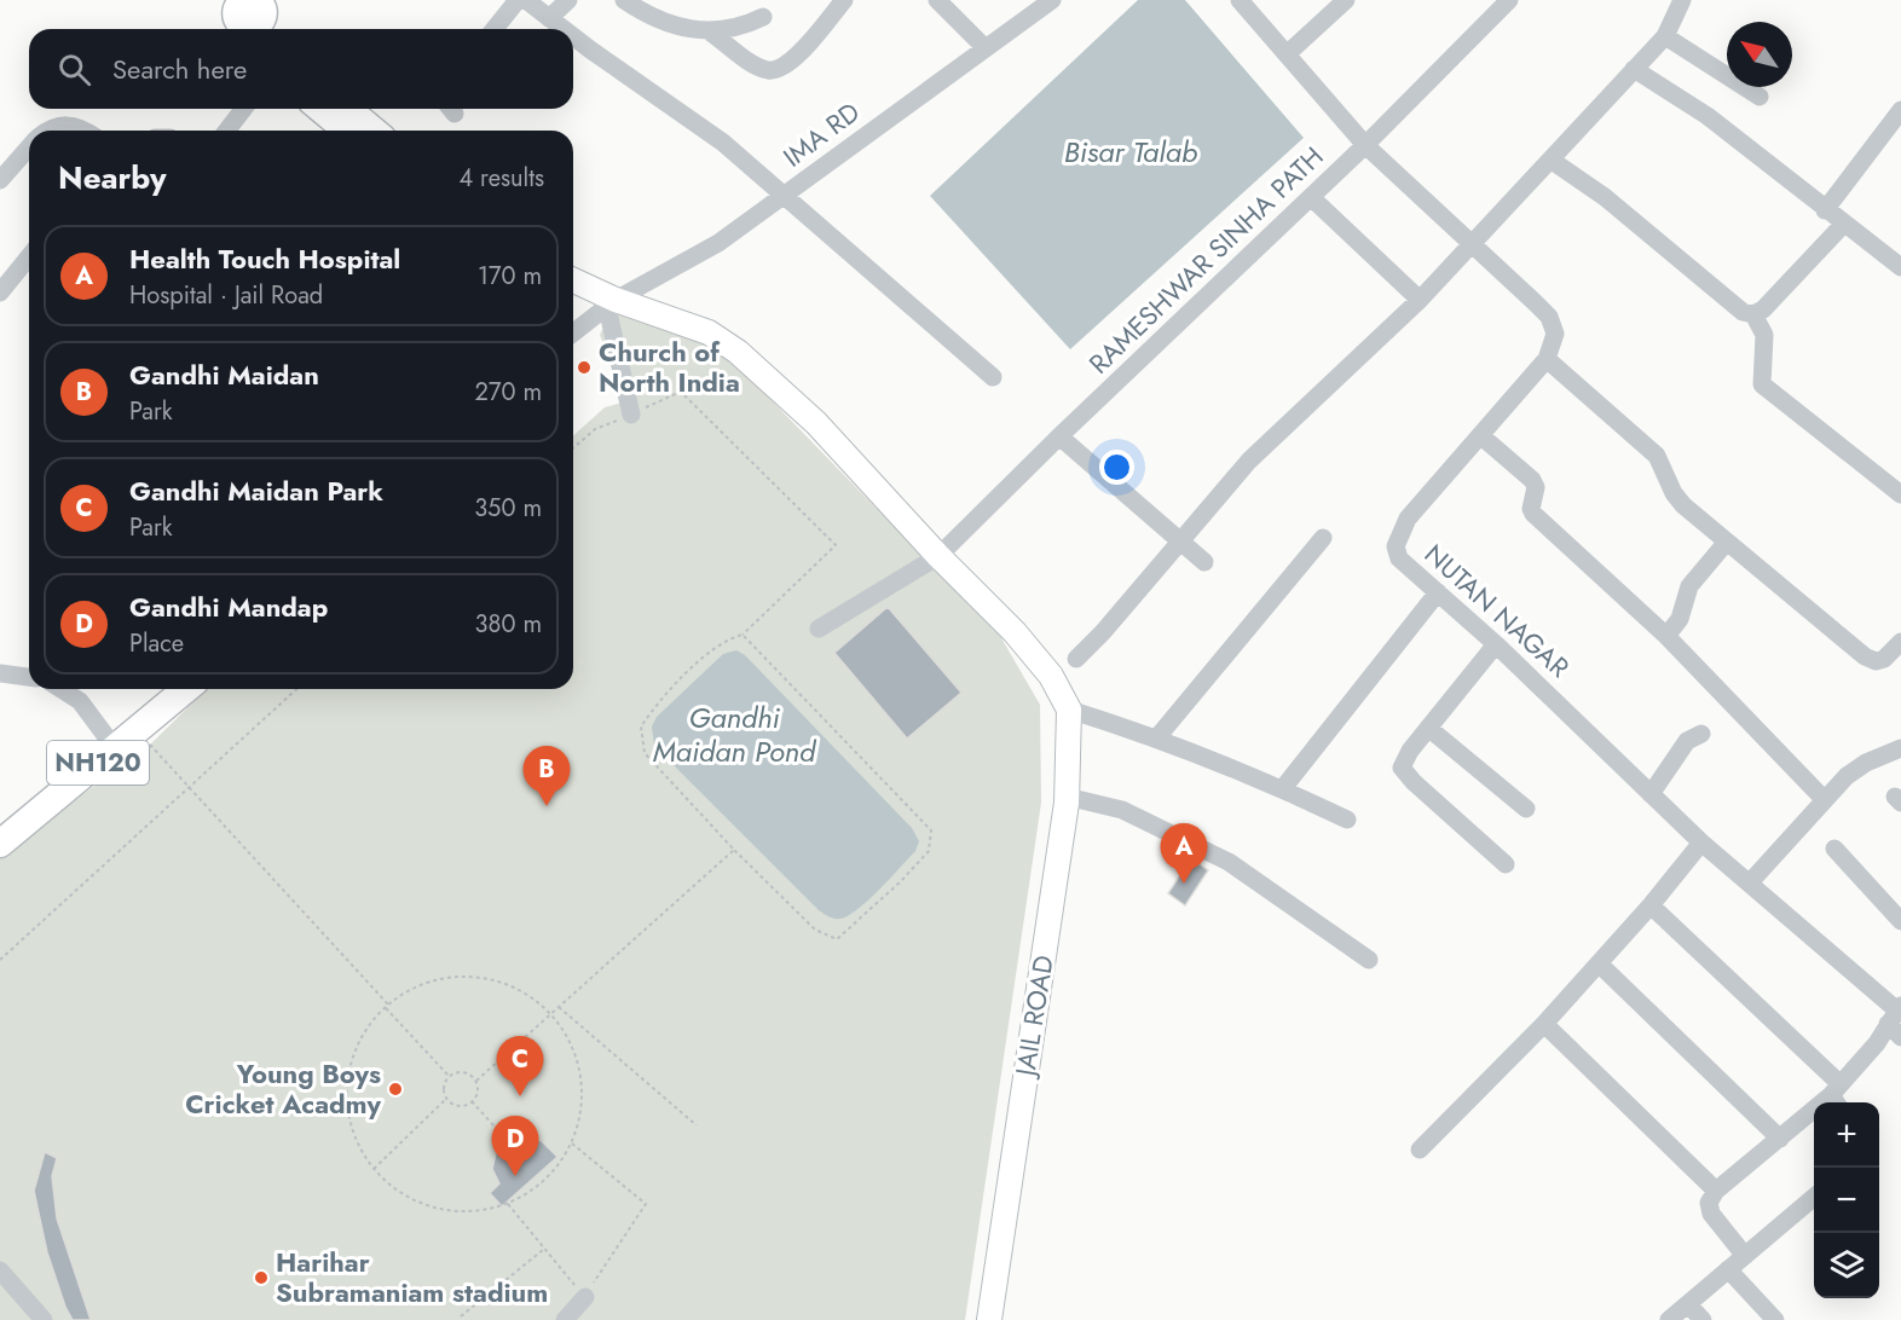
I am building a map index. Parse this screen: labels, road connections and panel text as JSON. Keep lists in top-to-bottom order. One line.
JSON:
{"streets":{"highway":["NH120"],"main road":["JAIL ROAD"],"street":["IMA RD","RAMESHWAR SINHA PATH","NUTAN NAGAR"]},"crossings":[["RAMESHWAR SINHA PATH","NUTAN NAGAR"]],"water":["Bisar Talab","Gandhi Maidan Pond"],"places":["Church of North India","Young Boys Cricket Acadmy","Harihar Subramaniam stadium"],"north":"top left","page":{"search":"Search here","heading":["Nearby","4 results"],"list":[{"mark":"A","name":"Health Touch Hospital","note":"Hospital · Jail Road","value":"170 m"},{"mark":"B","name":"Gandhi Maidan","note":"Park","value":"270 m"},{"mark":"C","name":"Gandhi Maidan Park","note":"Park","value":"350 m"},{"mark":"D","name":"Gandhi Mandap","note":"Place","value":"380 m"}],"pins":["B","A","C","D"],"map_buttons":["+","−"]}}
